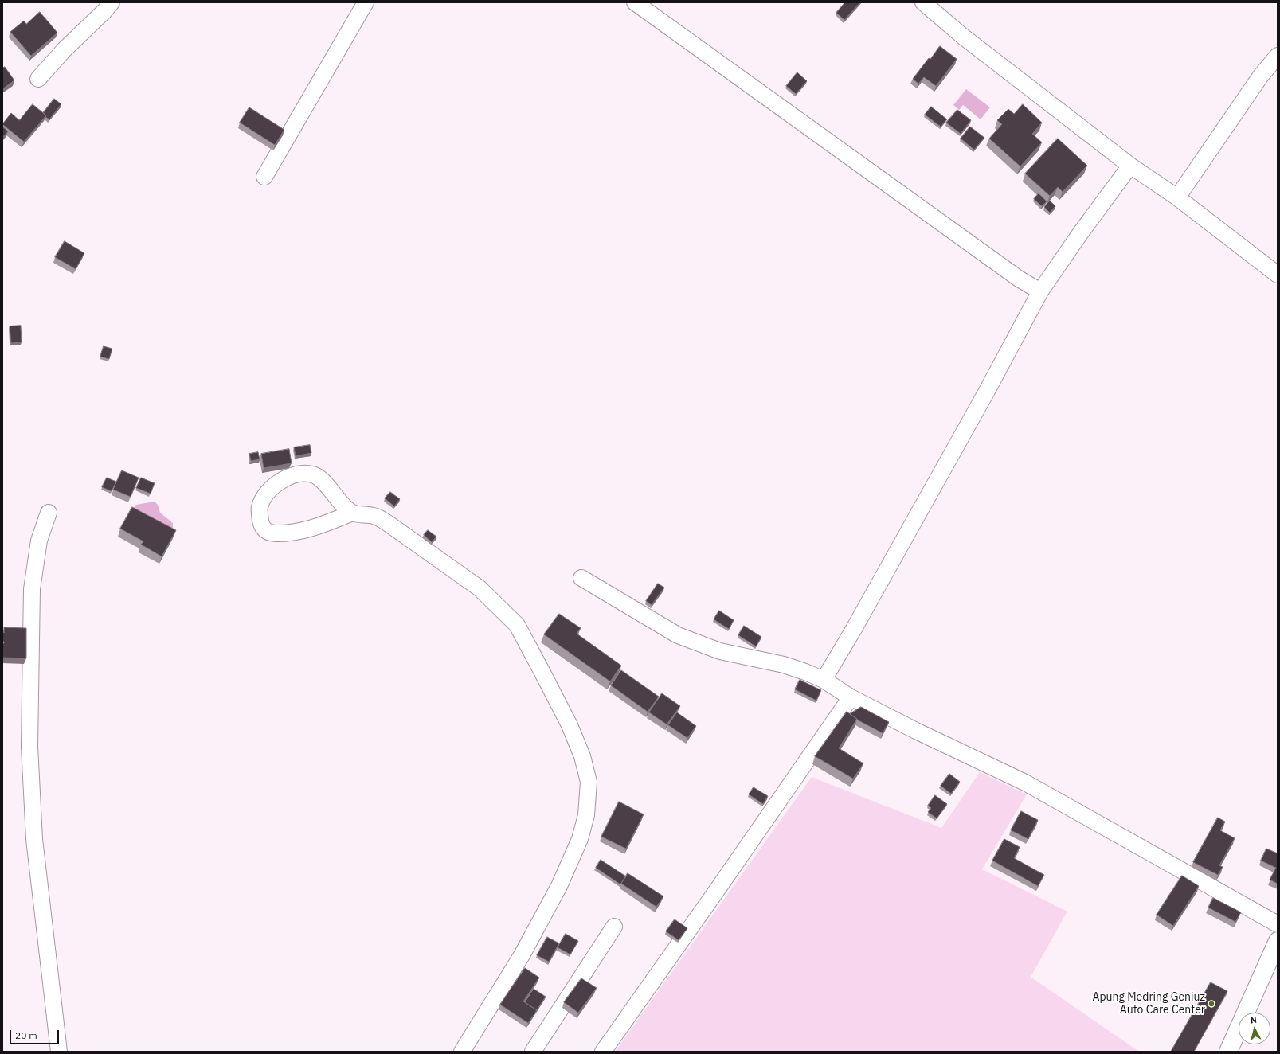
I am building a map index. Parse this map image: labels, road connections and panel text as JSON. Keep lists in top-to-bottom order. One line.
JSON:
{"places":["Apung Medring Geniuz Auto Care Center"],"scale_bar":"20 m","north":"top"}
